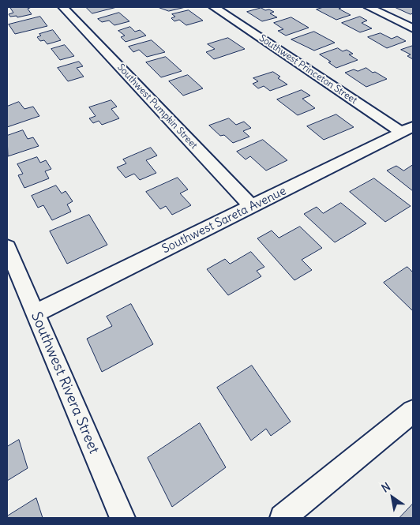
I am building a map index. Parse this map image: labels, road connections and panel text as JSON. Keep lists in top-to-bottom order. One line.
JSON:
{"streets":{"street":["Southwest Princeton Street","Southwest Pumpkin Street","Southwest Sareta Avenue","Southwest Rivera Street"]},"crossings":[["Southwest Princeton Street","Southwest Sareta Avenue"],["Southwest Pumpkin Street","Southwest Sareta Avenue"],["Southwest Sareta Avenue","Southwest Rivera Street"]],"north":"top left"}
